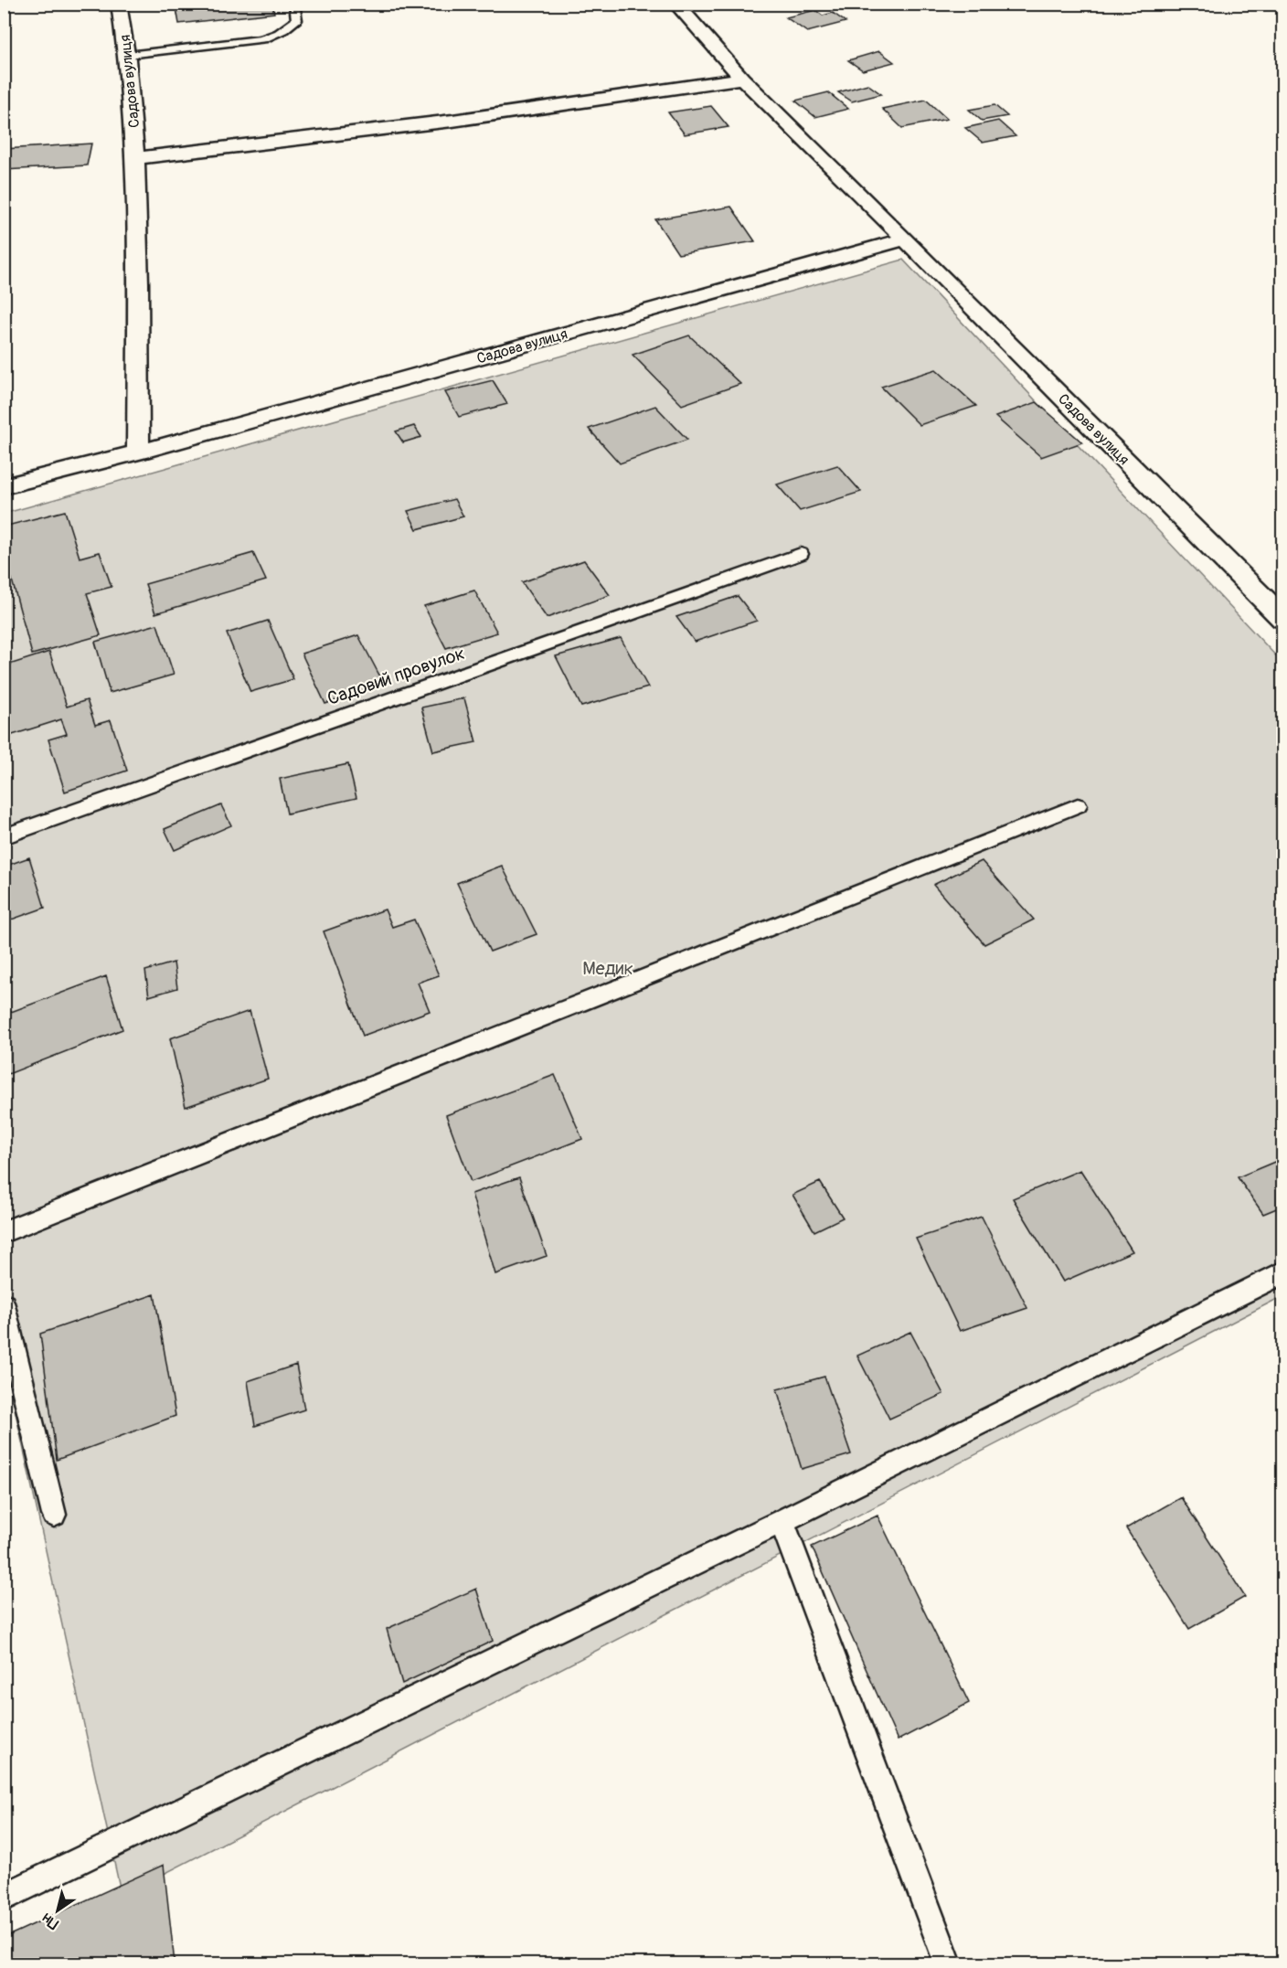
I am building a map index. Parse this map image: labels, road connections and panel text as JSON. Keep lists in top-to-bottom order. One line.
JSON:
{"streets":{"street":["Садова вулиця"],"lane":["Садовий провулок"]},"parks":["Медик"],"north":"bottom left"}
